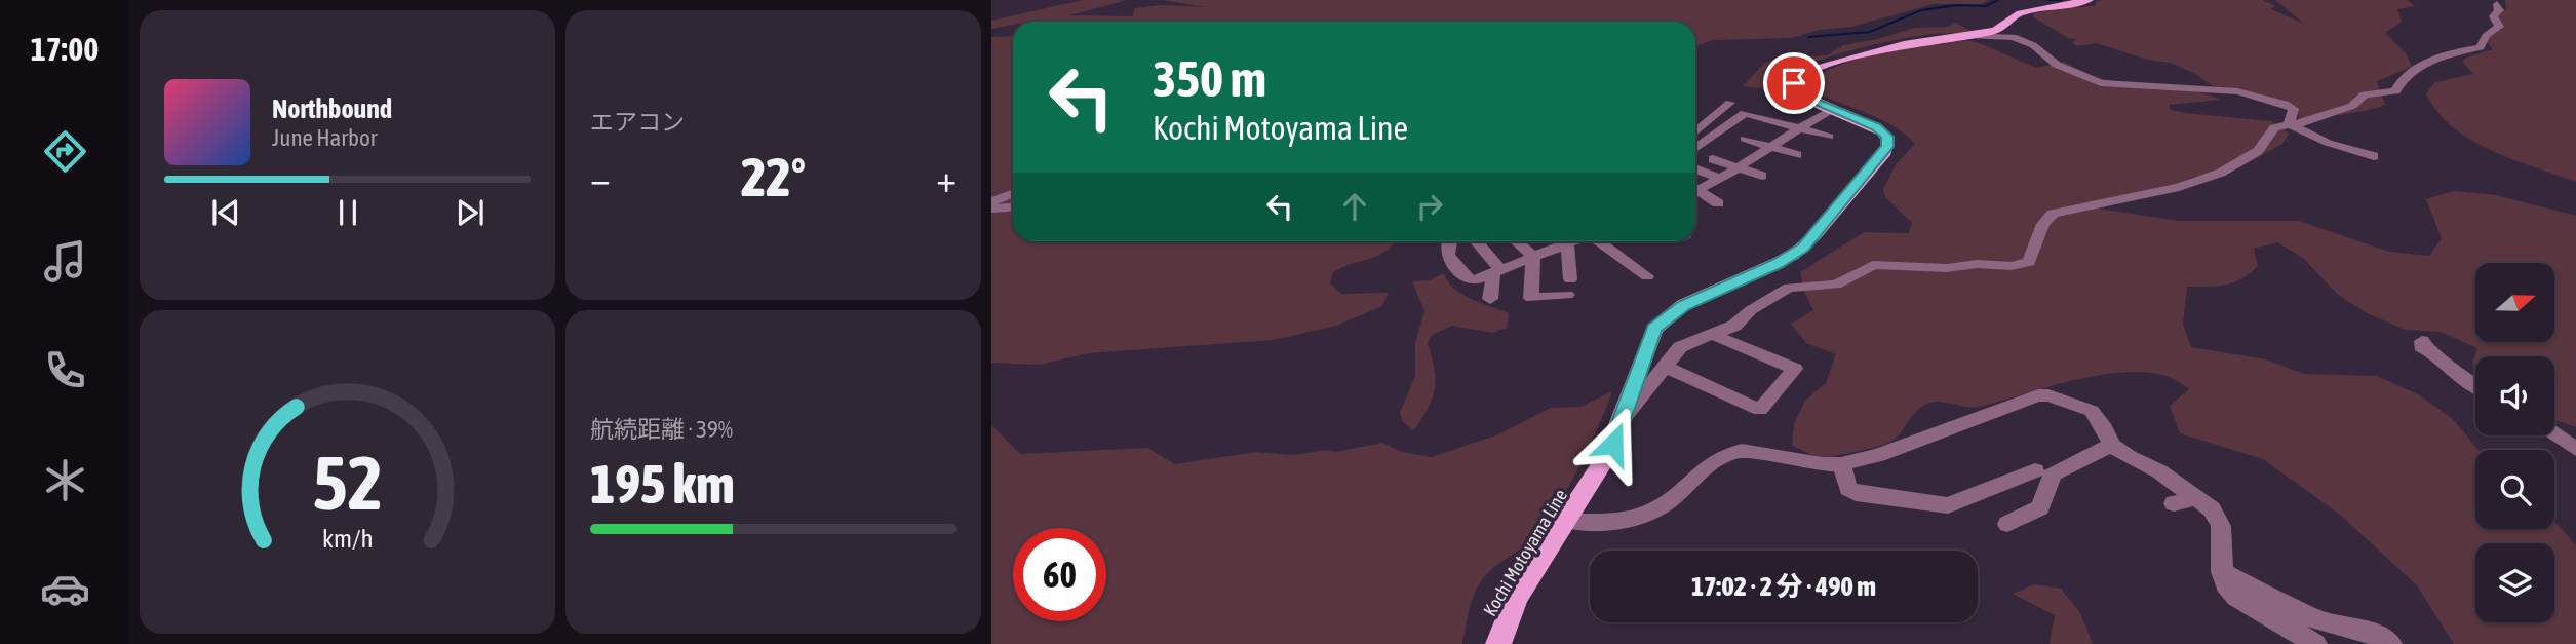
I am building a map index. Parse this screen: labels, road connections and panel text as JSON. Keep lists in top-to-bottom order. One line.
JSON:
{"streets":{"main road":["Kochi Motoyama Line"]},"north":"right","page":{"tabs":"17:00","tile":["エアコン",["航続距離 · 39%","195 km"]],"turn":["350 m","Kochi Motoyama Line"],"song":["Northbound","June Harbor"],"heat":["−","22°","+"],"limit":"60","trip":"17:02 · 2 分 · 490 m","gauge":["52","km/h"]}}
